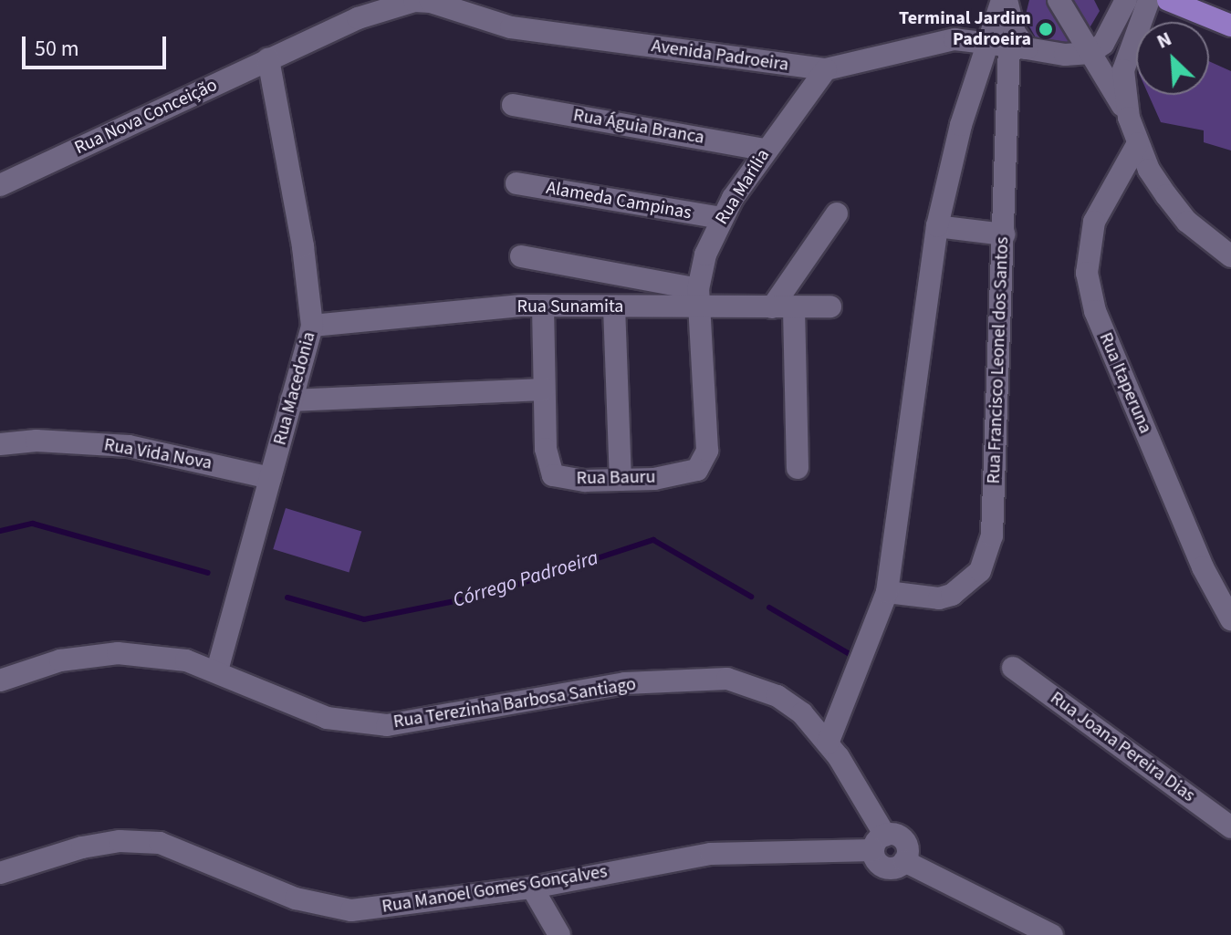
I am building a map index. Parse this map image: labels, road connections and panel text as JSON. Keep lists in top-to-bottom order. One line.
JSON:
{"streets":{"street":["Avenida Padroeira","Rua Nova Conceição","Rua Águia Branca","Rua Marilia","Alameda Campinas","Rua Sunamita","Rua Francisco Leonel dos Santos","Rua Itaperuna","Rua Macedonia","Rua Vida Nova","Rua Bauru","Rua Terezinha Barbosa Santiago","Rua Joana Pereira Dias","Rua Manoel Gomes Gonçalves"]},"crossings":[["Avenida Padroeira","Rua Nova Conceição"],["Avenida Padroeira","Rua Marilia"],["Avenida Padroeira","Rua Francisco Leonel dos Santos"],["Rua Nova Conceição","Rua Macedonia"],["Rua Águia Branca","Rua Marilia"],["Rua Marilia","Alameda Campinas"],["Rua Marilia","Rua Sunamita"],["Rua Marilia","Rua Bauru"],["Rua Sunamita","Rua Macedonia"],["Rua Sunamita","Rua Bauru"],["Rua Francisco Leonel dos Santos","Rua Terezinha Barbosa Santiago"],["Rua Macedonia","Rua Vida Nova"],["Rua Macedonia","Rua Terezinha Barbosa Santiago"],["Rua Terezinha Barbosa Santiago","Rua Manoel Gomes Gonçalves"]],"water":["Córrego Padroeira"],"places":["Terminal Jardim Padroeira"],"scale_bar":"50 m","north":"top left"}
